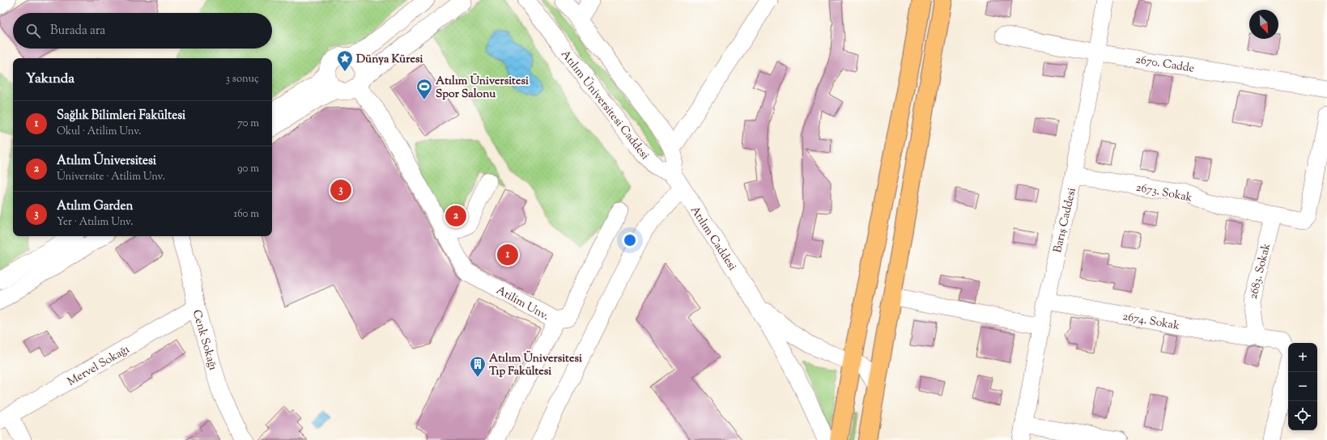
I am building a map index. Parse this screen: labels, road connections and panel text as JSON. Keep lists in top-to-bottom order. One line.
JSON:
{"streets":{"street":["2670. Cadde","Atılım Üniversitesi Caddesi","2673. Sokak","Barış Caddesi","Atılım Caddesi","2683. Sokak","Atilim Unv.","2674. Sokak","Cenk Sokağı","Mervel Sokağı"]},"crossings":[["2670. Cadde","Barış Caddesi"],["Atılım Üniversitesi Caddesi","Atılım Caddesi"],["2673. Sokak","Barış Caddesi"],["2673. Sokak","2683. Sokak"],["Barış Caddesi","2674. Sokak"],["2683. Sokak","2674. Sokak"],["Cenk Sokağı","Mervel Sokağı"]],"places":{"place":["Dünya Küresi"],"sports":["Atılım Üniversitesi Spor Salonu"],"building":["Atılım Üniversitesi Tıp Fakültesi"]},"north":"bottom right","page":{"search":"Burada ara","heading":["Yakında","3 sonuç"],"list":[{"mark":"1","name":"Sağlık Bilimleri Fakültesi","note":"Okul · Atilim Unv.","value":"70 m"},{"mark":"2","name":"Atılım Üniversitesi","note":"Üniversite · Atilim Unv.","value":"90 m"},{"mark":"3","name":"Atılım Garden","note":"Yer · Atılım Unv.","value":"160 m"}],"pins":["3","2","1"],"map_buttons":["+","−"]}}
